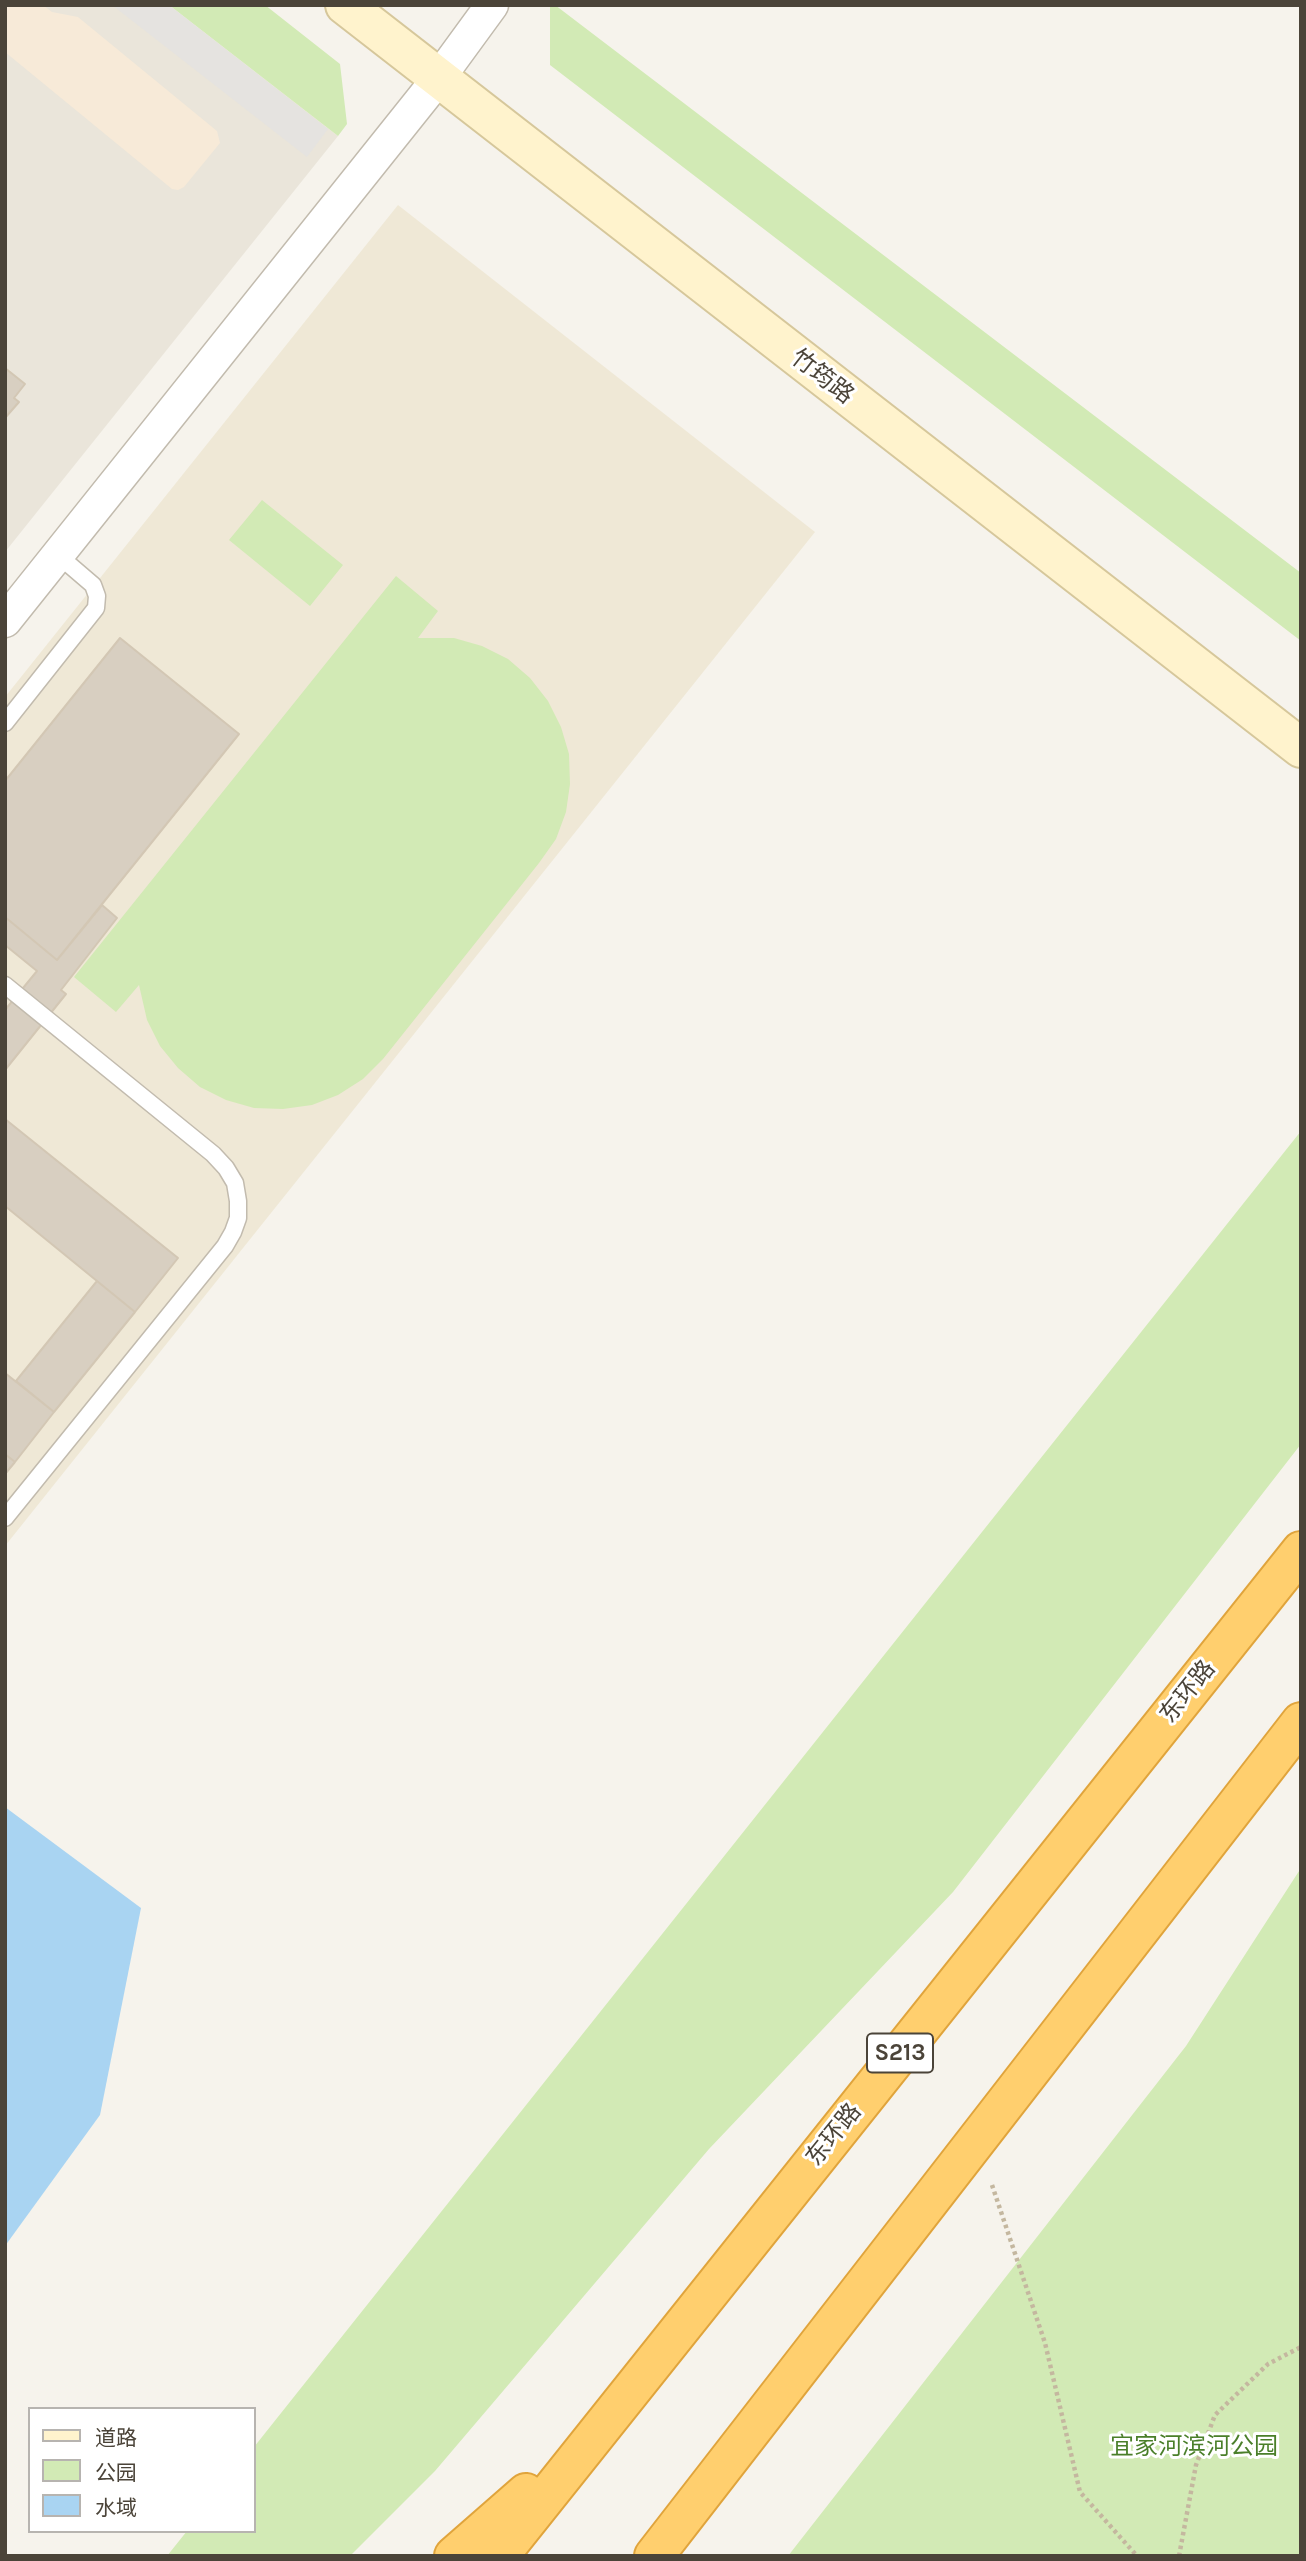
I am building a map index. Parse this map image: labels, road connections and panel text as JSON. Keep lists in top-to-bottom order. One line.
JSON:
{"streets":{"highway":["东环路","S213"],"main road":["竹筠路"]},"parks":["宜家河滨河公园"],"legend":["道路","公园","水域"]}
